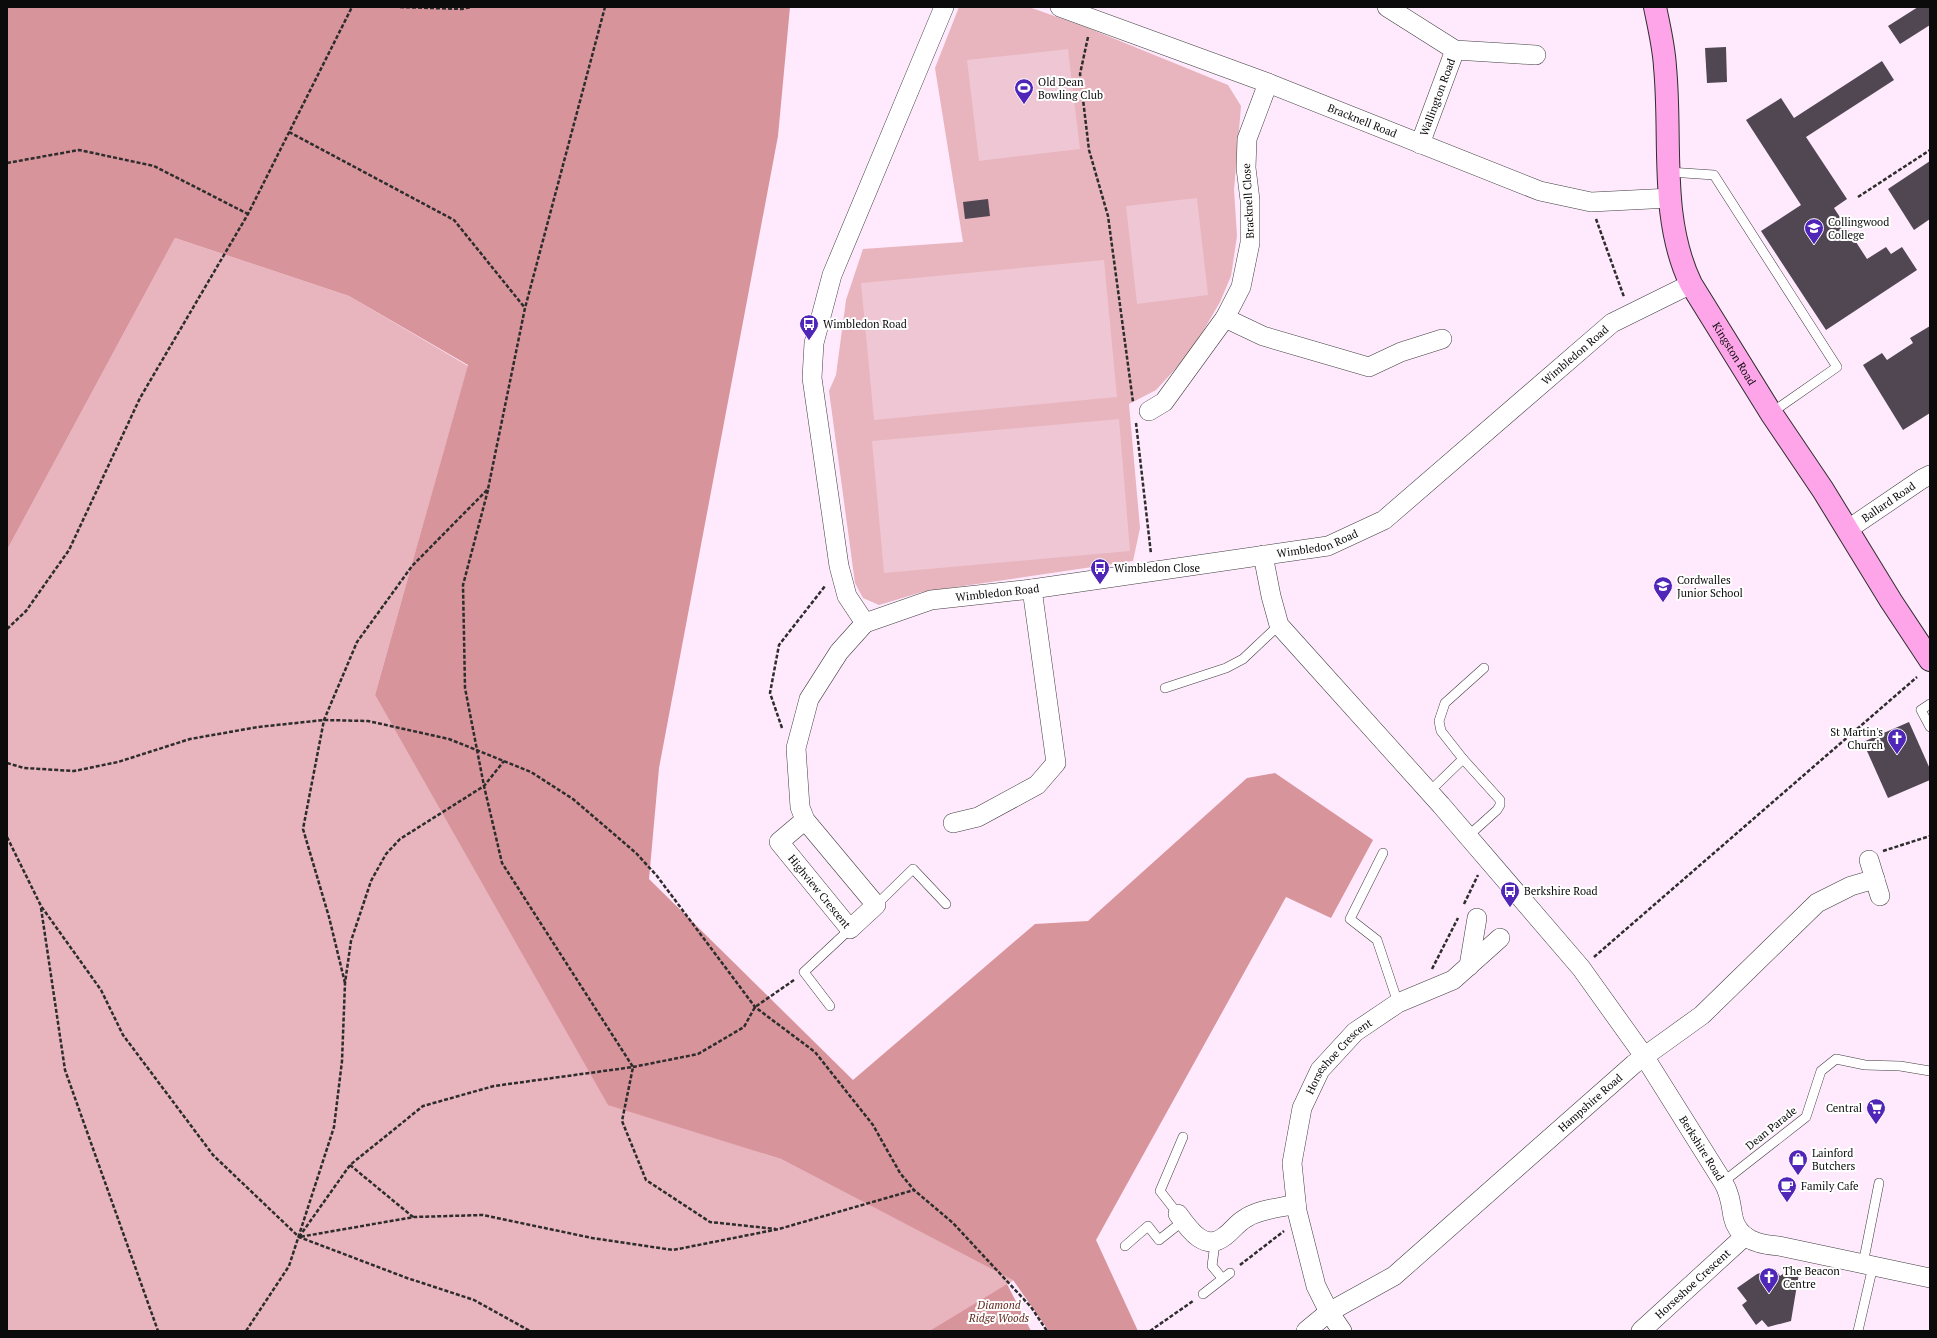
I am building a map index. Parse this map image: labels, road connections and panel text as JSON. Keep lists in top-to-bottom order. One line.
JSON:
{"streets":{"street":["Wallington Road","Bracknell Road","Bracknell Close","Kingston Road","Wimbledon Road","Ballard Road","Highview Crescent","Horseshoe Crescent","Hampshire Road","Berkshire Road"],"lane":["Dean Parade"]},"crossings":[["Wallington Road","Bracknell Road"],["Bracknell Road","Bracknell Close"],["Bracknell Road","Kingston Road"],["Kingston Road","Wimbledon Road"],["Kingston Road","Ballard Road"],["Wimbledon Road","Berkshire Road"],["Horseshoe Crescent","Hampshire Road"],["Horseshoe Crescent","Berkshire Road"],["Hampshire Road","Berkshire Road"],["Dean Parade","Berkshire Road"]],"parks":["Diamond Ridge Woods"],"places":{"sports":["Old Dean Bowling Club"],"school or university":["Collingwood College","Cordwalles Junior School"],"bus stop":["Wimbledon Road","Wimbledon Close","Berkshire Road"],"church":["St Martin's Church","The Beacon Centre"],"supermarket":["Central"],"shop":["Lainford Butchers"],"cafe":["Family Cafe"]}}
